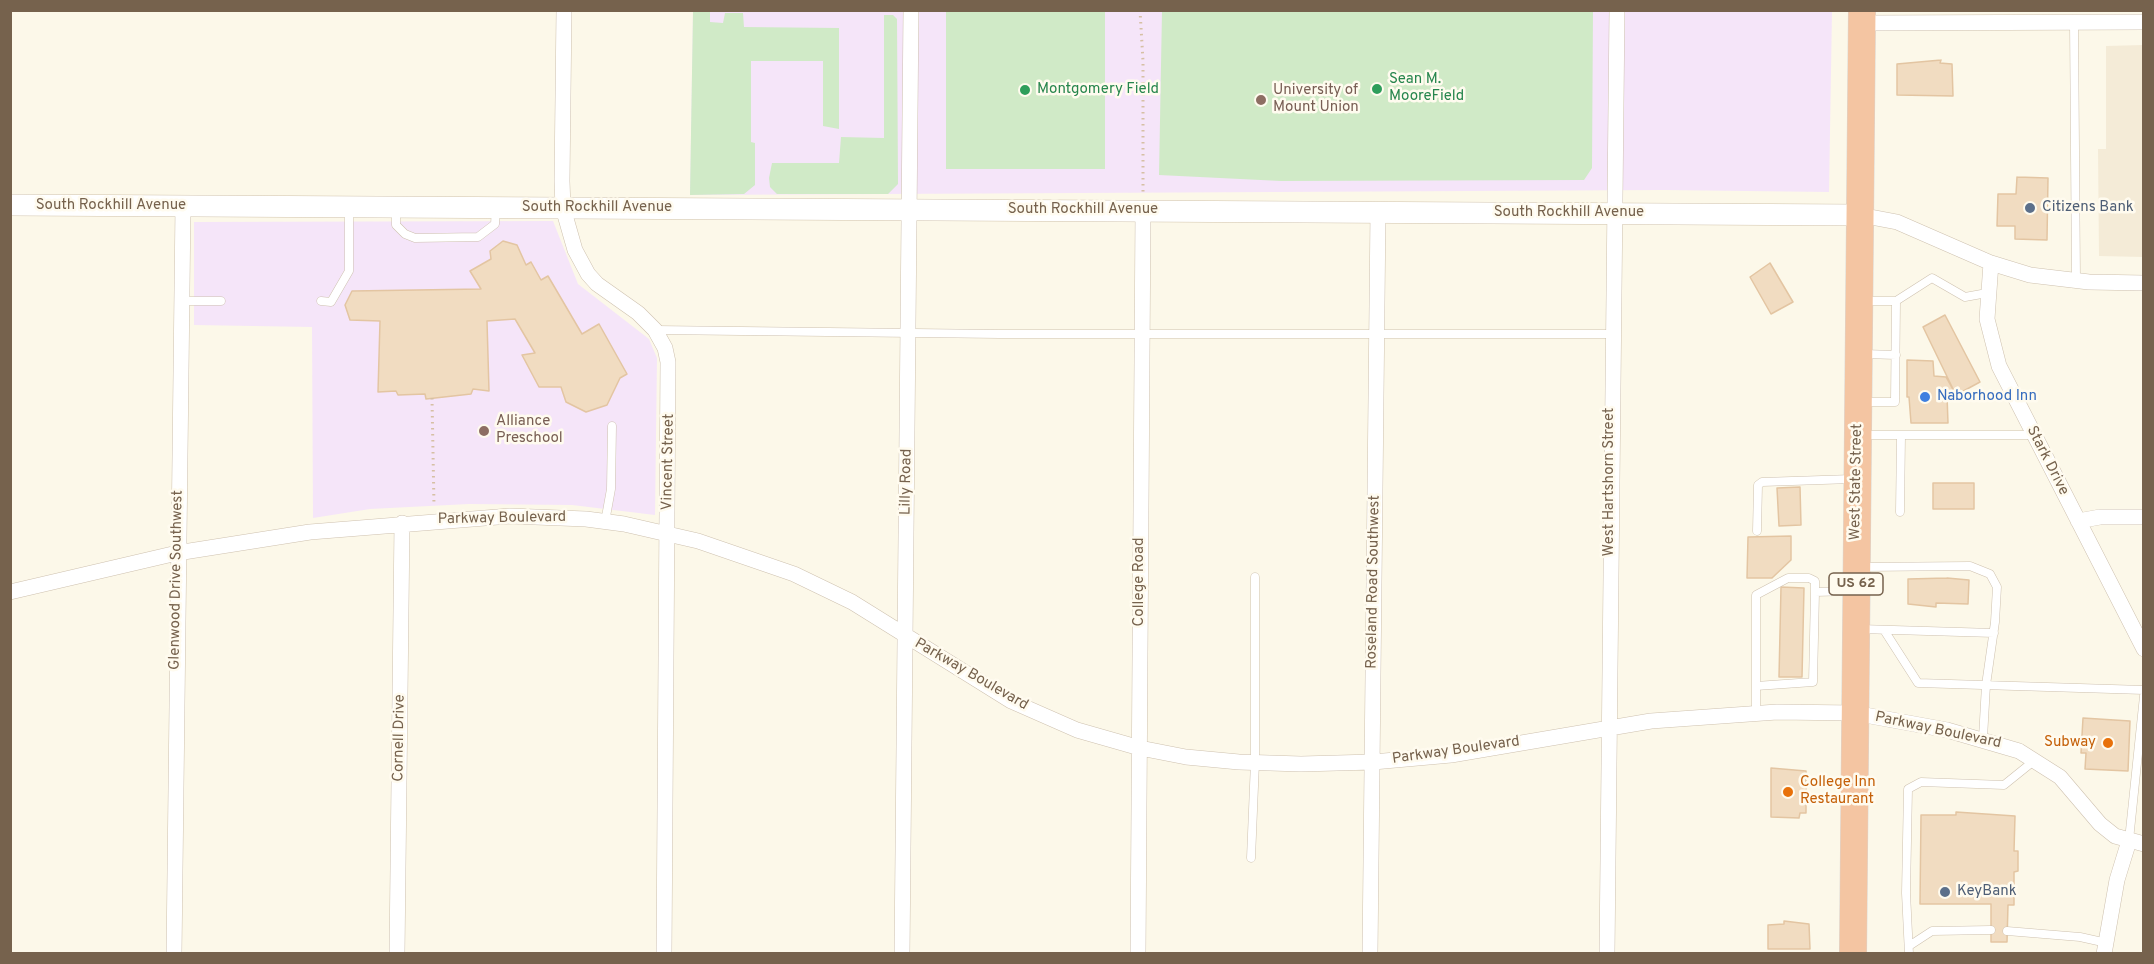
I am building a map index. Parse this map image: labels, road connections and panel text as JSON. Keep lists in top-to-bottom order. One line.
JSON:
{"streets":{"highway":["West State Street","US 62"],"street":["South Rockhill Avenue","Stark Drive","Vincent Street","Lilly Road","West Hartshorn Street","Parkway Boulevard","Glenwood Drive Southwest","College Road","Roseland Road Southwest","Cornell Drive"]},"crossings":[["South Rockhill Avenue","Stark Drive"],["South Rockhill Avenue","Vincent Street"],["South Rockhill Avenue","Lilly Road"],["South Rockhill Avenue","West Hartshorn Street"],["South Rockhill Avenue","West State Street"],["South Rockhill Avenue","Glenwood Drive Southwest"],["South Rockhill Avenue","College Road"],["South Rockhill Avenue","Roseland Road Southwest"],["Vincent Street","Parkway Boulevard"],["Lilly Road","Parkway Boulevard"],["West Hartshorn Street","Parkway Boulevard"],["West State Street","Parkway Boulevard"],["Parkway Boulevard","Glenwood Drive Southwest"],["Parkway Boulevard","College Road"],["Parkway Boulevard","Roseland Road Southwest"],["Parkway Boulevard","Cornell Drive"]],"places":["Sean M. MooreField","Montgomery Field","University of Mount Union","Citizens Bank","Naborhood Inn","Alliance Preschool","Subway","College Inn Restaurant","KeyBank"]}
